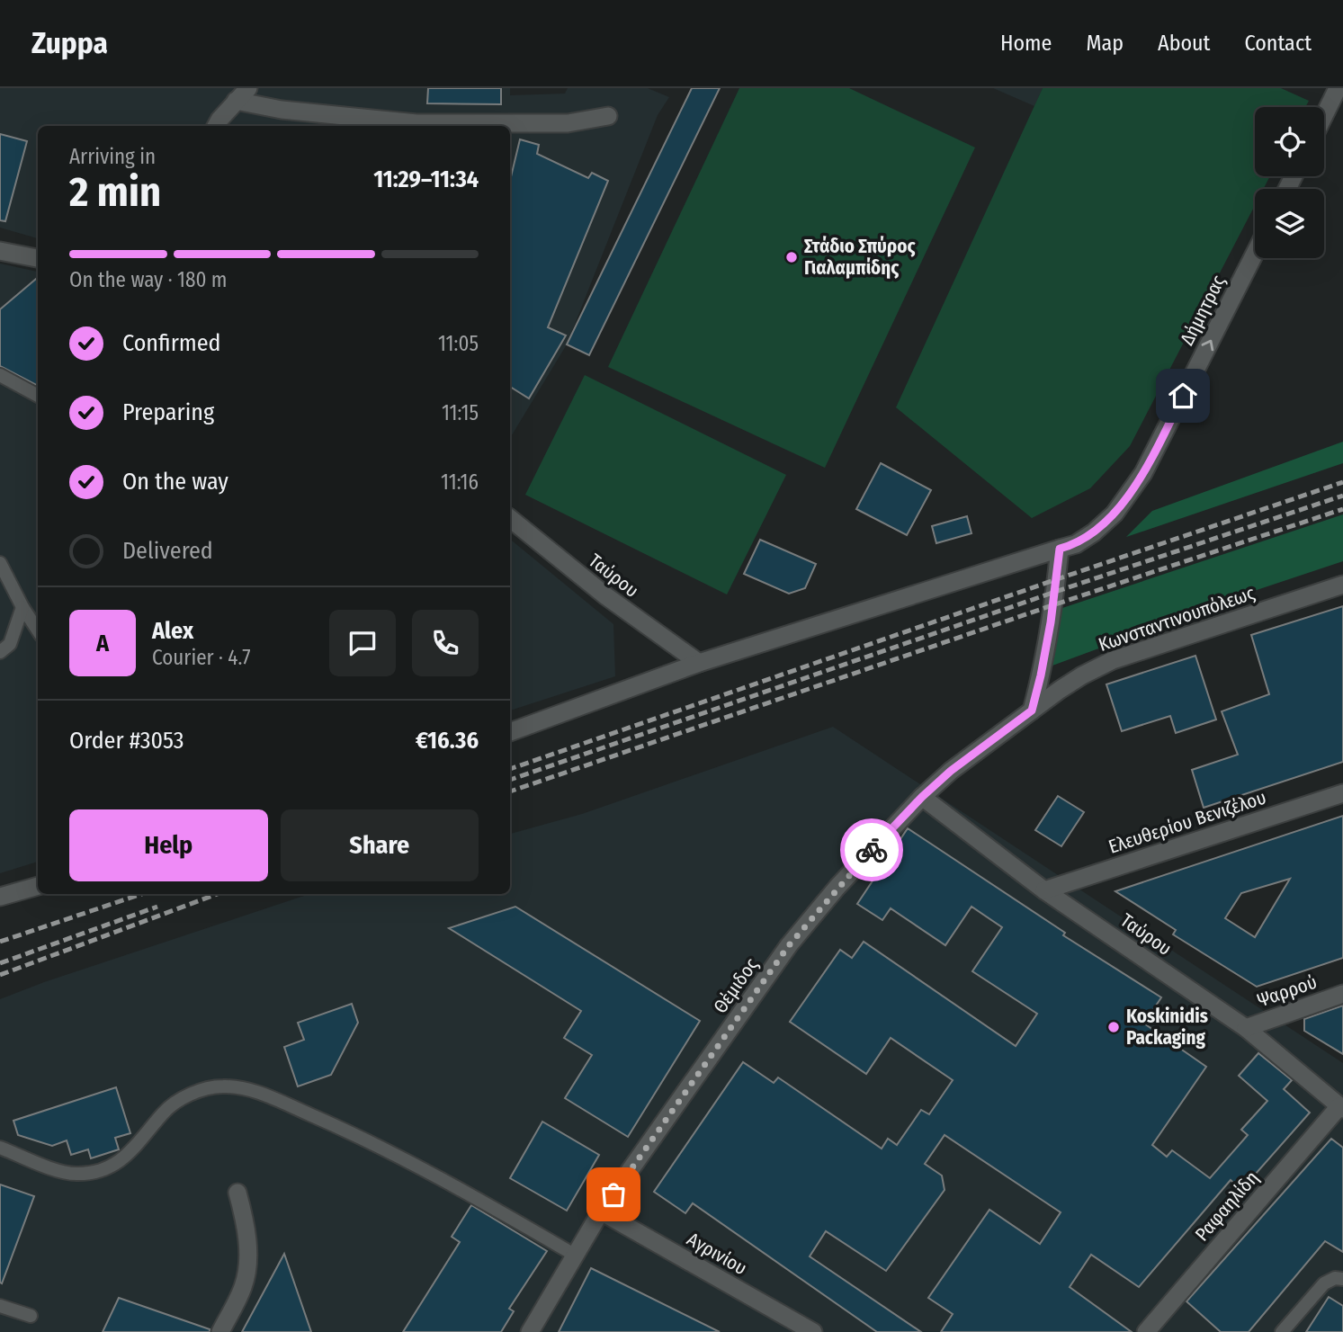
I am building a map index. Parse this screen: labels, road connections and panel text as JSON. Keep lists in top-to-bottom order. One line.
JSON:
{"streets":{"street":["Δήμητρας","Ταύρου","Κωνσταντινουπόλεως","Ελευθερίου Βενιζέλου","Θέμιδος","Ψαρρού","Ραφαηλίδη","Αγρινίου"]},"crossings":[["Δήμητρας","Ταύρου"],["Ταύρου","Ελευθερίου Βενιζέλου"],["Ταύρου","Θέμιδος"],["Ταύρου","Ψαρρού"],["Ταύρου","Ραφαηλίδη"],["Κωνσταντινουπόλεως","Θέμιδος"],["Θέμιδος","Αγρινίου"]],"one_way":["Δήμητρας"],"places":["Στάδιο Σπύρος Γιαλαμπίδης","Koskinidis Packaging"],"page":{"header":"Zuppa","nav":["Home","Map","About","Contact"],"heading":["2 min","Arriving in","11:29–11:34"],"panel":["Alex","Courier · 4.7","Order #3053","€16.36"],"bar":"On the way · 180 m","list":[["Confirmed","11:05"],["Preparing","11:15"],["On the way","11:16"],"Delivered"],"round":"A","buttons":["Help","Share"]}}
